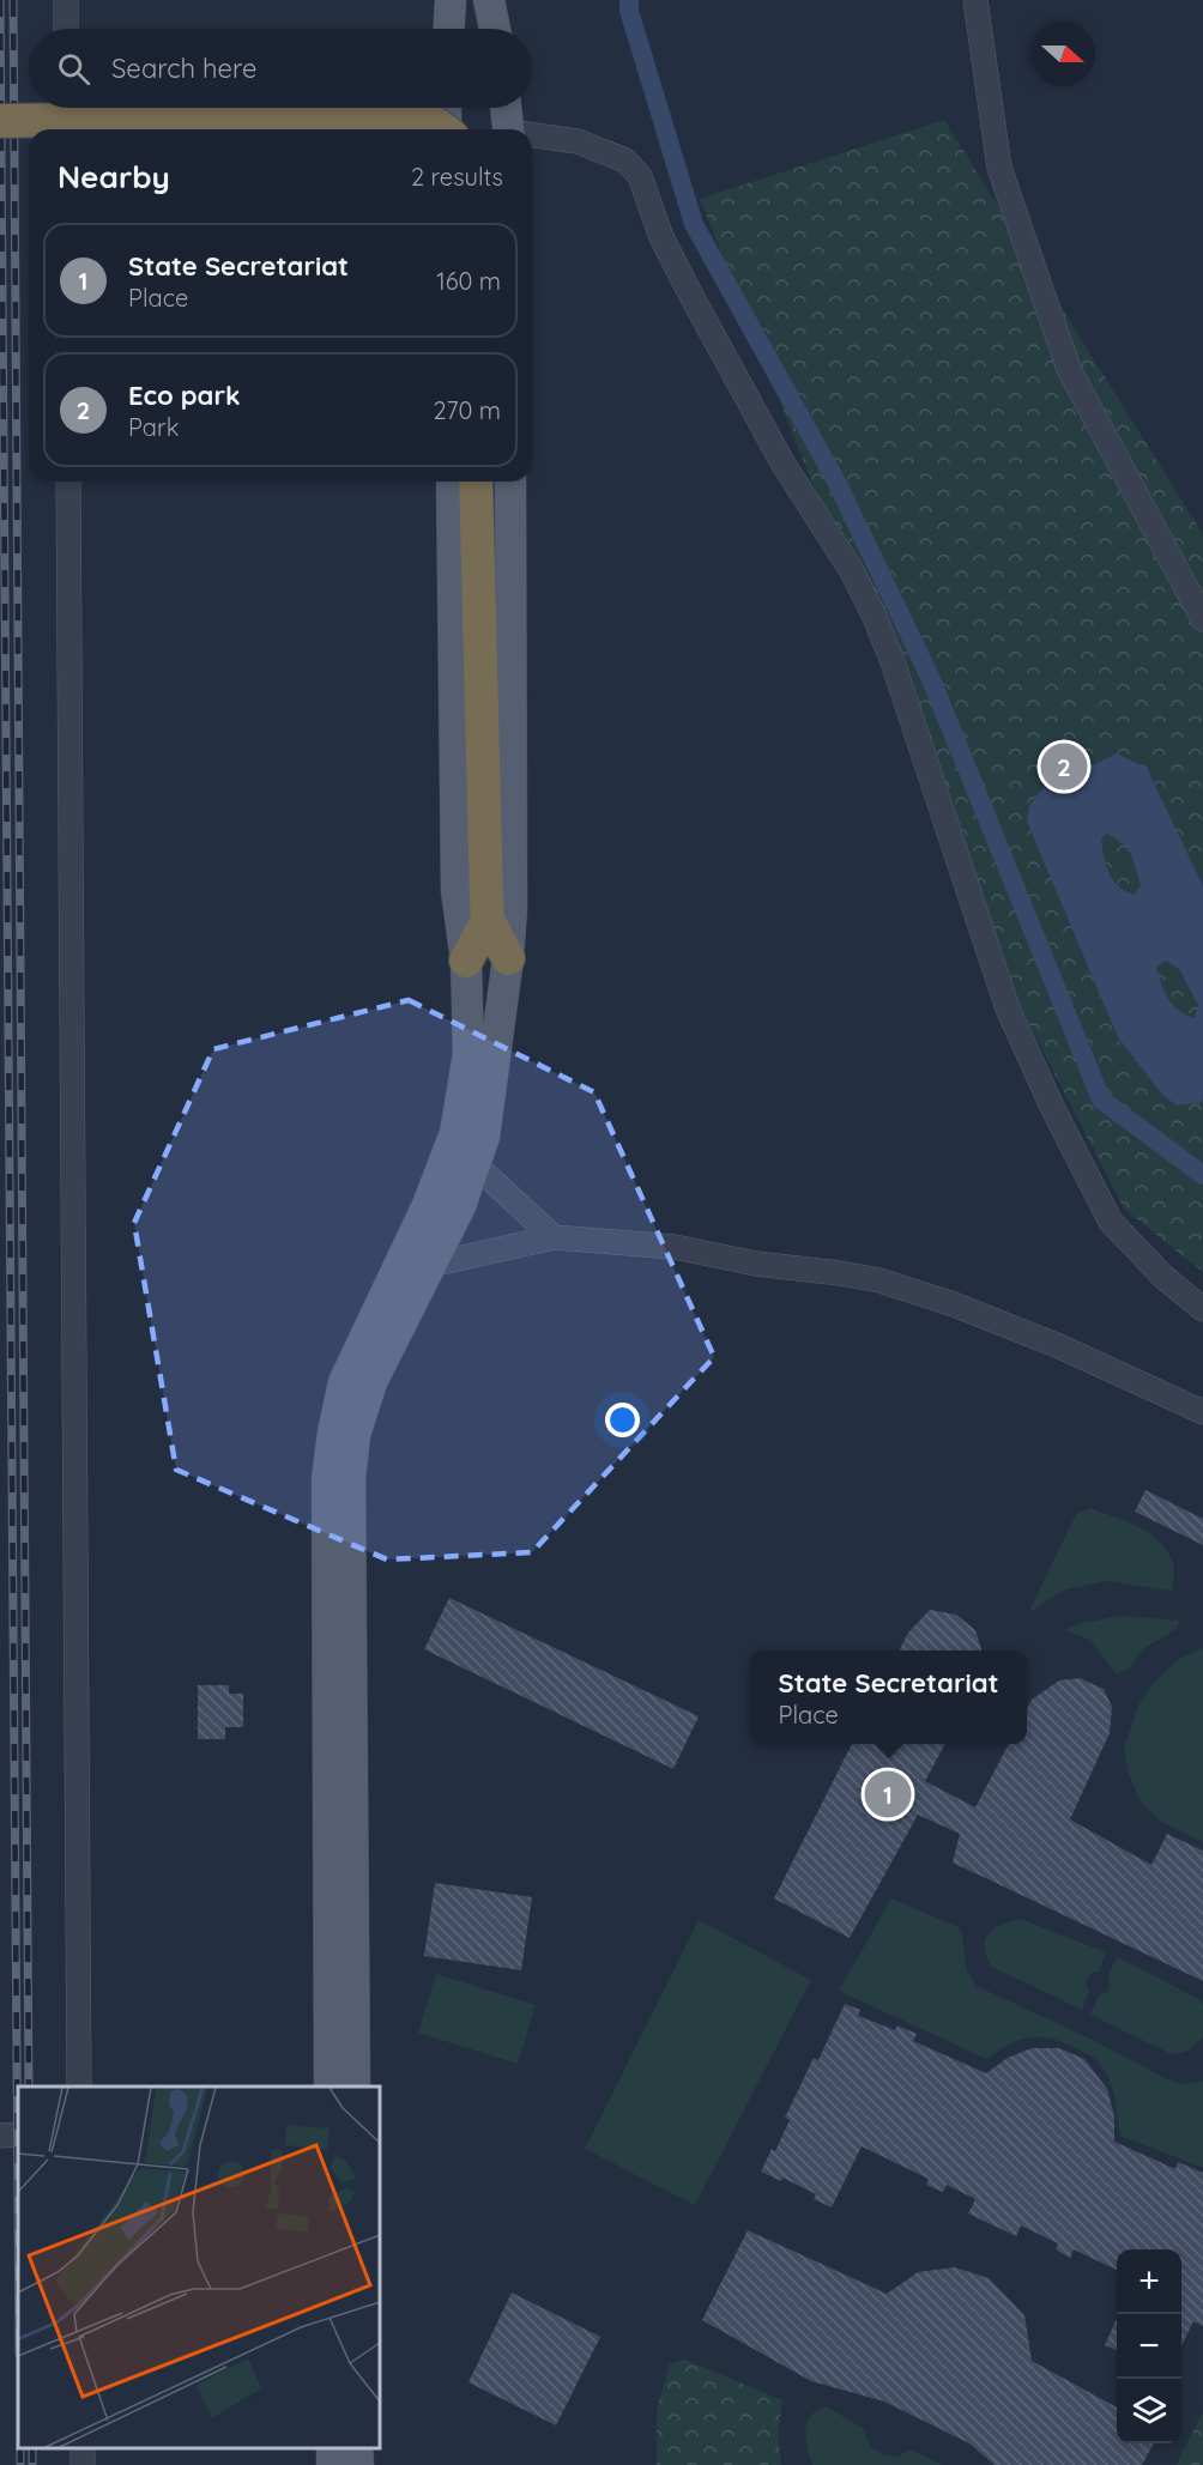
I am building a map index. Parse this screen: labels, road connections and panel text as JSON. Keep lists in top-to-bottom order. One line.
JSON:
{"north":"right","page":{"search":"Search here","heading":["Nearby","2 results"],"list":[{"mark":"1","name":"State Secretariat","note":"Place","value":"160 m"},{"mark":"2","name":"Eco park","note":"Park","value":"270 m"}],"pins":["2","1"],"popup":["State Secretariat","Place"],"map_buttons":["+","−"]}}
